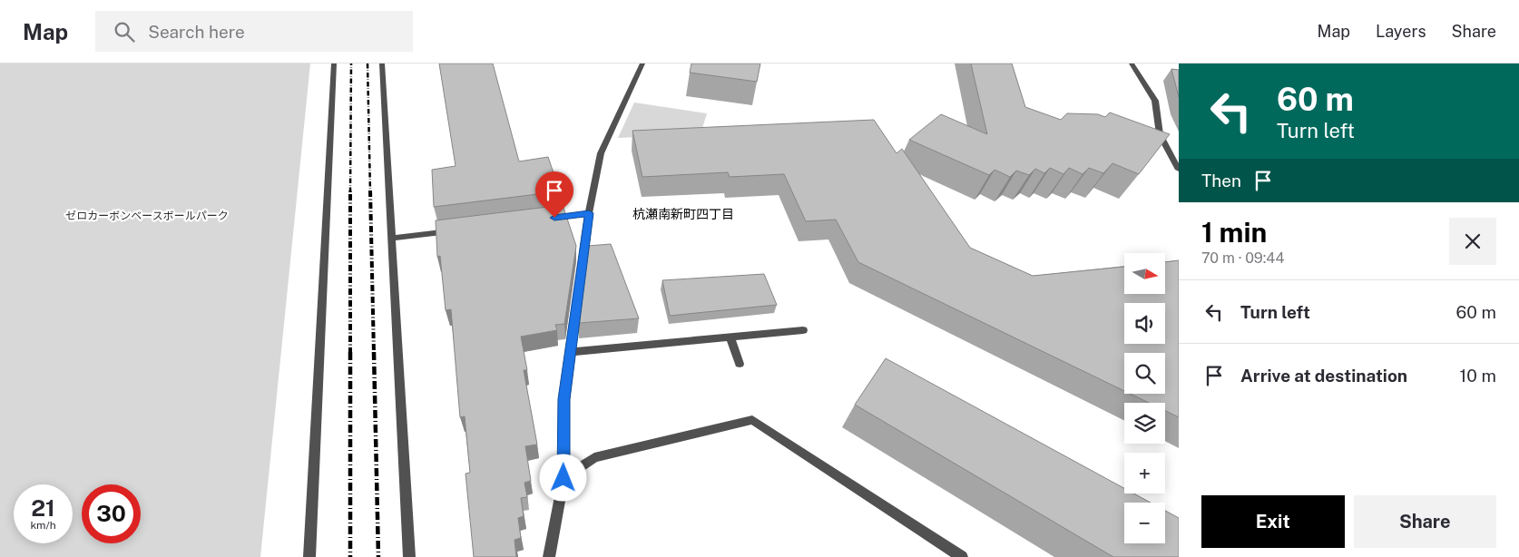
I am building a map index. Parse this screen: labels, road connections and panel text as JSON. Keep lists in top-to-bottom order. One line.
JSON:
{"districts":["杭瀬南新町四丁目"],"parks":["ゼロカーボンベースボールパーク"],"north":"right","page":{"header":"Map","search":"Search here","nav":["Map","Layers","Share"],"turn":["60 m","Turn left"],"then":"Then","heading":["1 min","70 m · 09:44"],"map_buttons":["+","−"],"list":[{"name":"Turn left","value":"60 m"},{"name":"Arrive at destination","value":"10 m"}],"speed":"21 km/h","limit":"30","buttons":["Exit","Share"]}}
